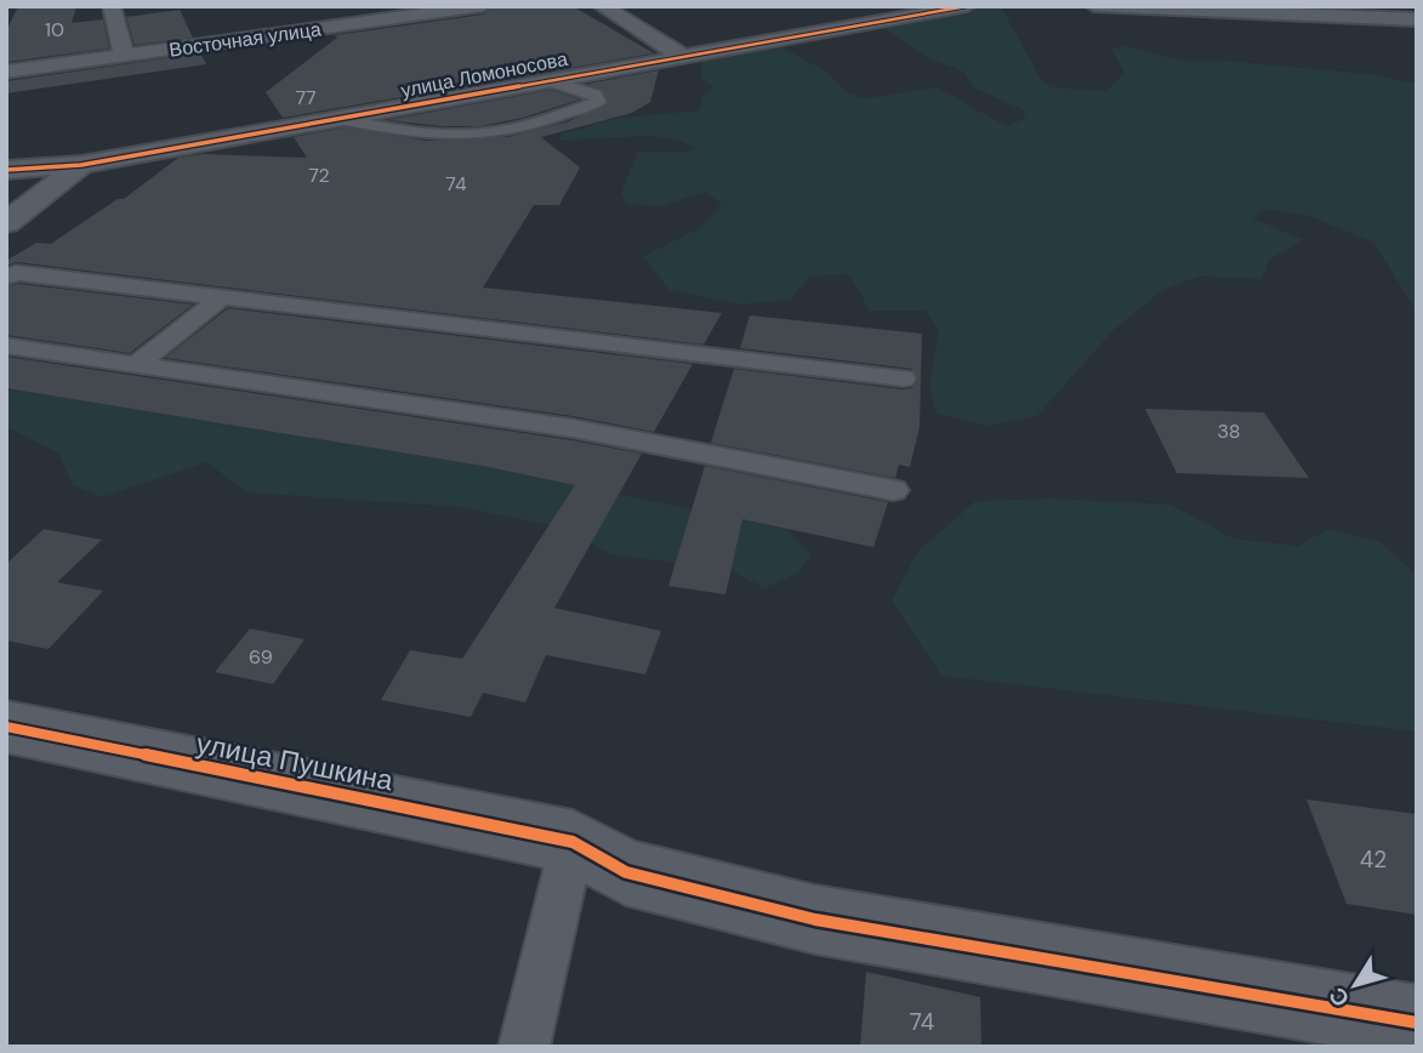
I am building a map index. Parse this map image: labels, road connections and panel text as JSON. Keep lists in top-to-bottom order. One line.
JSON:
{"streets":{"street":["Восточная улица","улица Ломоносова","улица Пушкина"]},"house_numbers":["10","77","72","74","38","69","42","74"],"north":"bottom left"}
